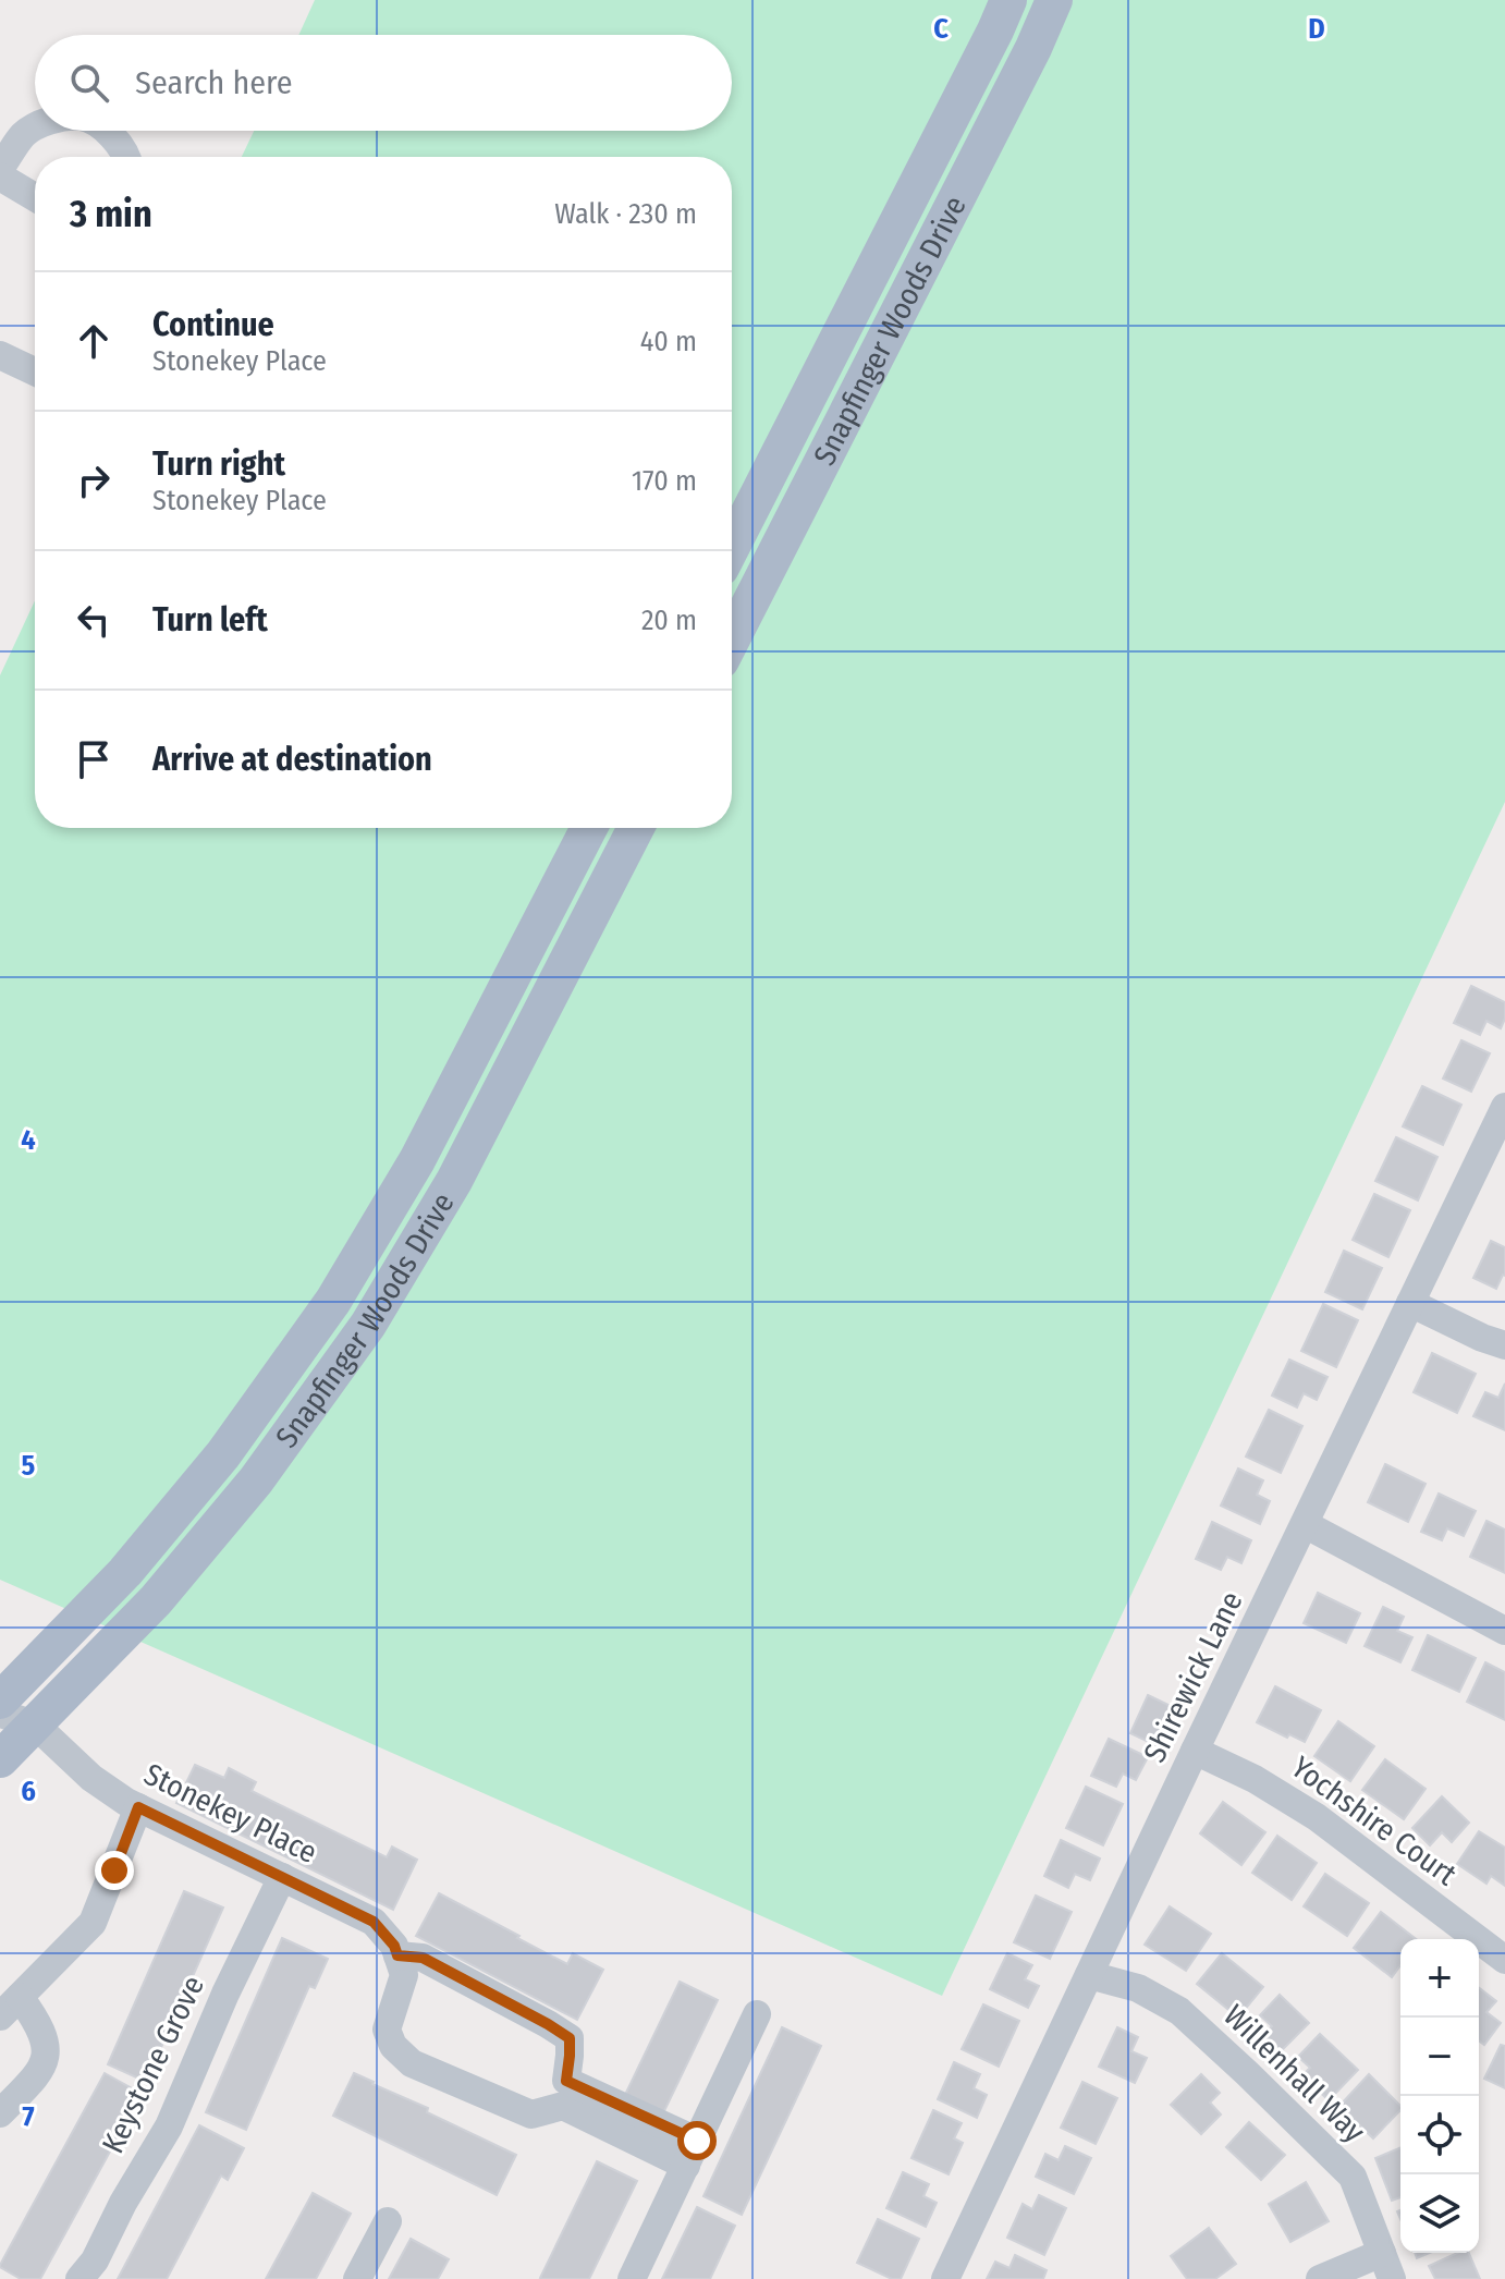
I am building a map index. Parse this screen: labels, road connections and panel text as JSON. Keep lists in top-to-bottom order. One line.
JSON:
{"streets":{"main road":["Snapfinger Woods Drive"],"street":["Shirewick Lane","Stonekey Place","Yochshire Court","Keystone Grove","Willenhall Way"]},"crossings":[["Snapfinger Woods Drive","Stonekey Place"],["Shirewick Lane","Yochshire Court"],["Shirewick Lane","Willenhall Way"],["Stonekey Place","Keystone Grove"]],"page":{"search":"Search here","heading":["3 min","Walk · 230 m"],"list":[["Continue","Stonekey Place","40 m"],["Turn right","Stonekey Place","170 m"],["Turn left","20 m"],"Arrive at destination"],"map_buttons":["+","−"]},"grid":{"columns":["C","D"],"rows":["4","5","6","7"]}}
